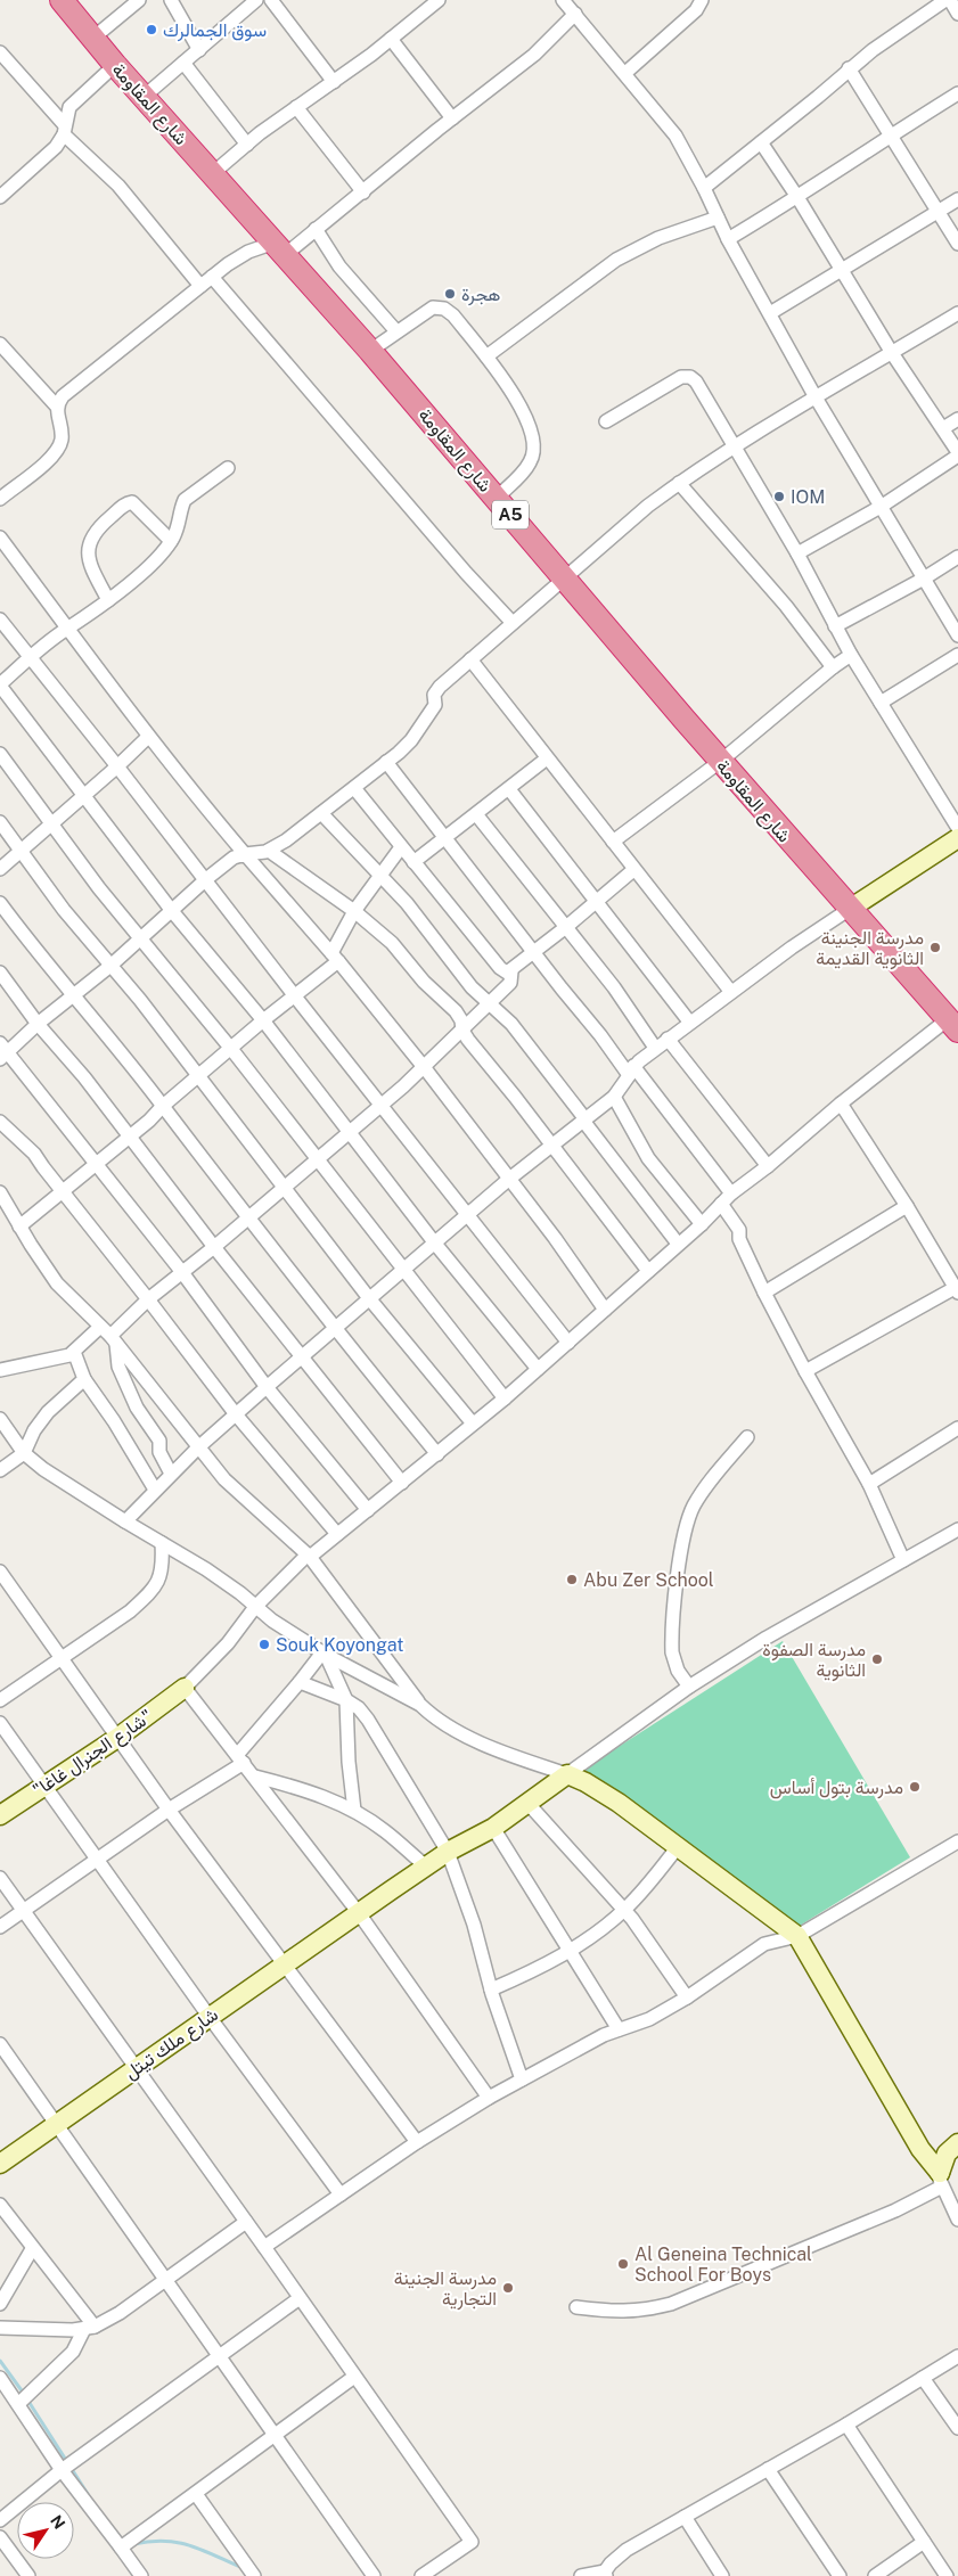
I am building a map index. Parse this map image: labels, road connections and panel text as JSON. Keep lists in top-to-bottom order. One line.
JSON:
{"streets":{"highway":["شارع المقاومة","A5"],"main road":["\"شارع الجنرال غاغا\"","شارع ملك تيتل"]},"places":["سوق الجمالرك","هجرة","IOM","مدرسة الجنينة الثانوية القديمة","Abu Zer School","Souk Koyongat","مدرسة الصفوة الثانوية","مدرسة بتول أساس","Al Geneina Technical School For Boys","مدرسة الجنينة التجارية"],"north":"top right"}
